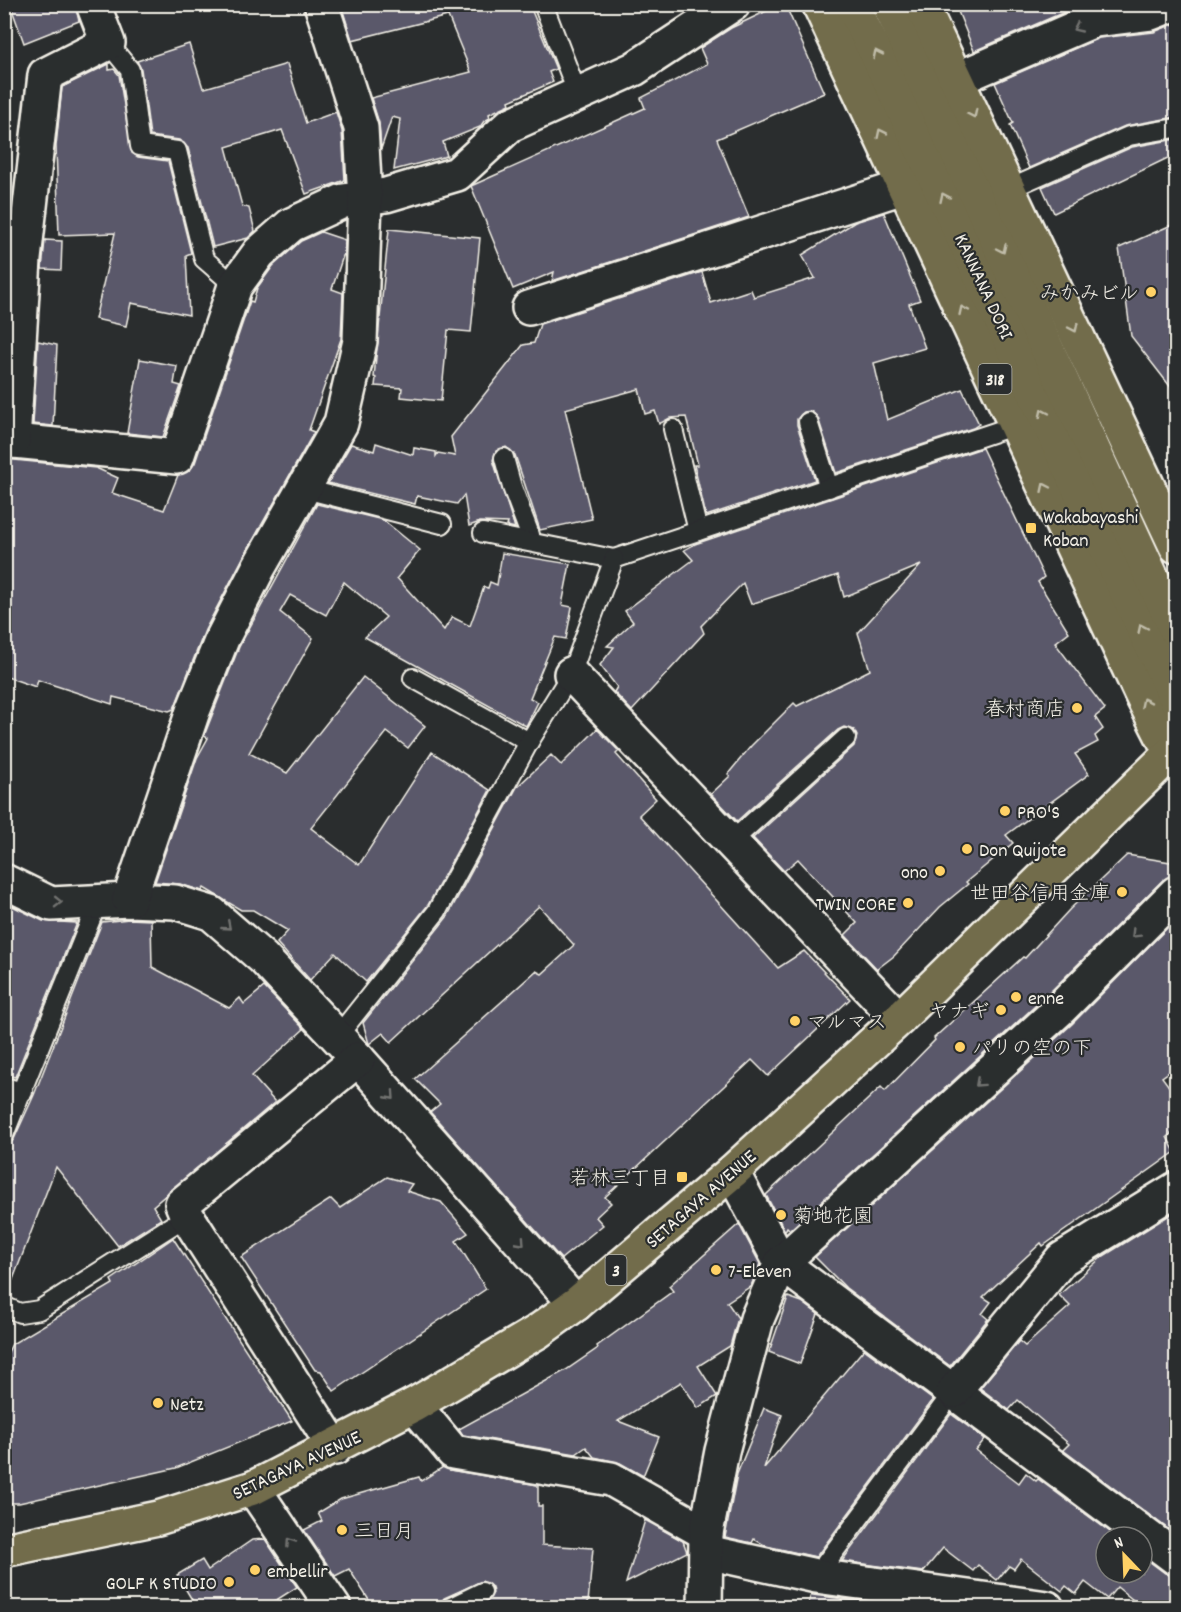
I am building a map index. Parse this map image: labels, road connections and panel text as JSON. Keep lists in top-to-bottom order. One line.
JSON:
{"streets":{"main road":["KANNANA DORI","318","SETAGAYA AVENUE","3"]},"crossings":[["318","SETAGAYA AVENUE"]],"places":{"other":["みかみビル","春村商店","PRO'S","Don Quijote","ono","世田谷信用金庫","TWIN CORE","enne","ヤナギ","マルマス","パリの空の下","菊地花園","7-Eleven","Netz","三日月","embellir","GOLF K STUDIO"],"transit":["Wakabayashi Koban","若林三丁目"]},"north":"top left"}
